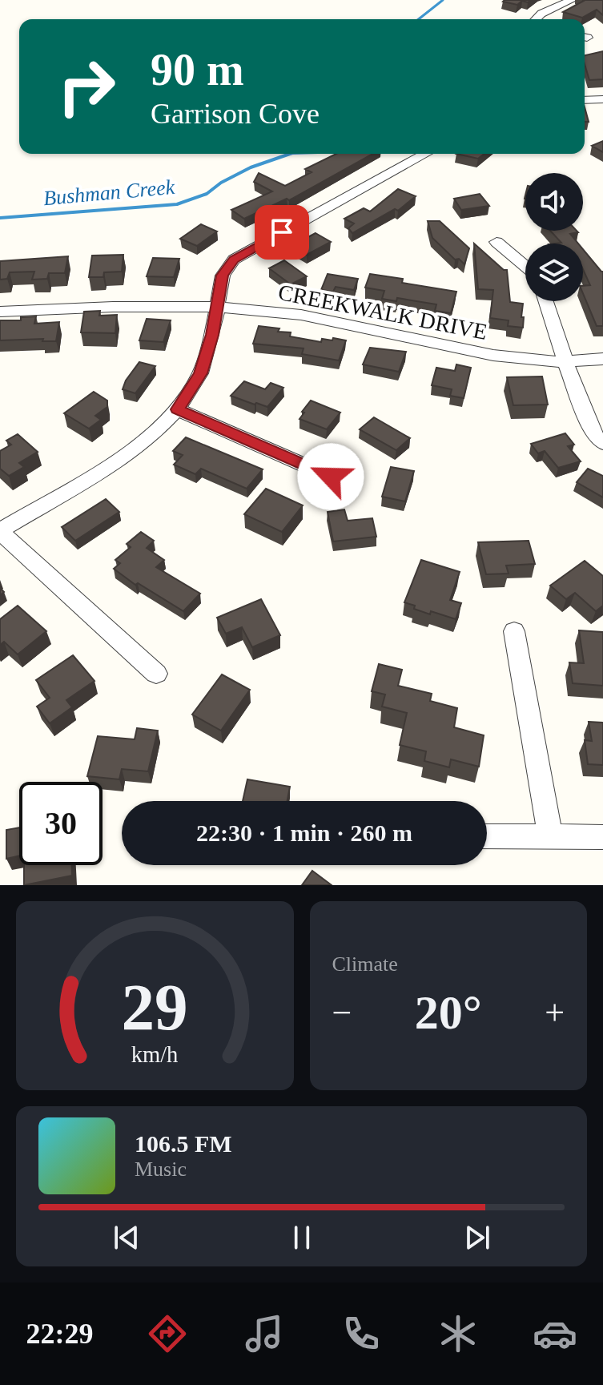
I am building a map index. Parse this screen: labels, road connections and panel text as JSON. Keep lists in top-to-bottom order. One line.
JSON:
{"streets":{"street":["CREEKWALK DRIVE"]},"water":["Bushman Creek"],"page":{"turn":["90 m","Garrison Cove"],"limit":"30","trip":"22:30 · 1 min · 260 m","tile":"Climate","heat":["−","20°","+"],"song":["106.5 FM","Music"],"tabs":"22:29","gauge":["29","km/h"]}}
